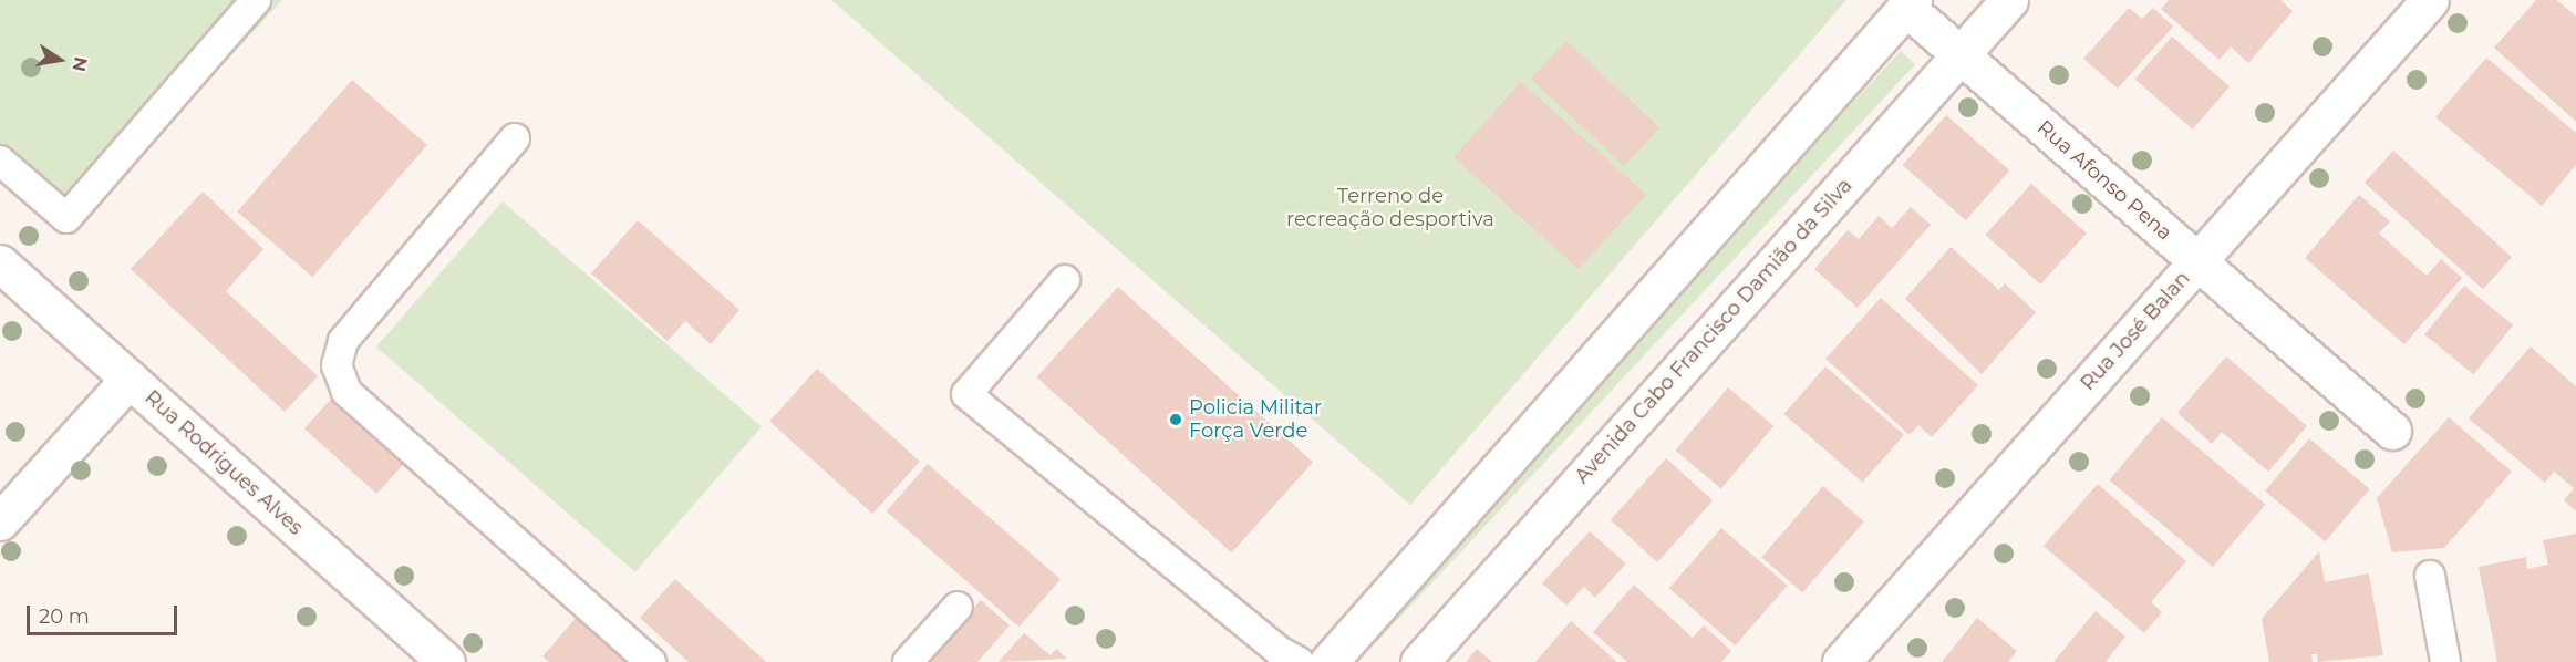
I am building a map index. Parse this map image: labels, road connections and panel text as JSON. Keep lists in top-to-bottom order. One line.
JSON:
{"streets":{"street":["Rua Afonso Pena","Avenida Cabo Francisco Damião da Silva","Rua José Balan","Rua Rodrigues Alves"]},"crossings":[["Rua Afonso Pena","Avenida Cabo Francisco Damião da Silva"],["Rua Afonso Pena","Rua José Balan"]],"parks":["Terreno de recreação desportiva"],"places":["Policia Militar Força Verde"],"scale_bar":"20 m","north":"right"}
